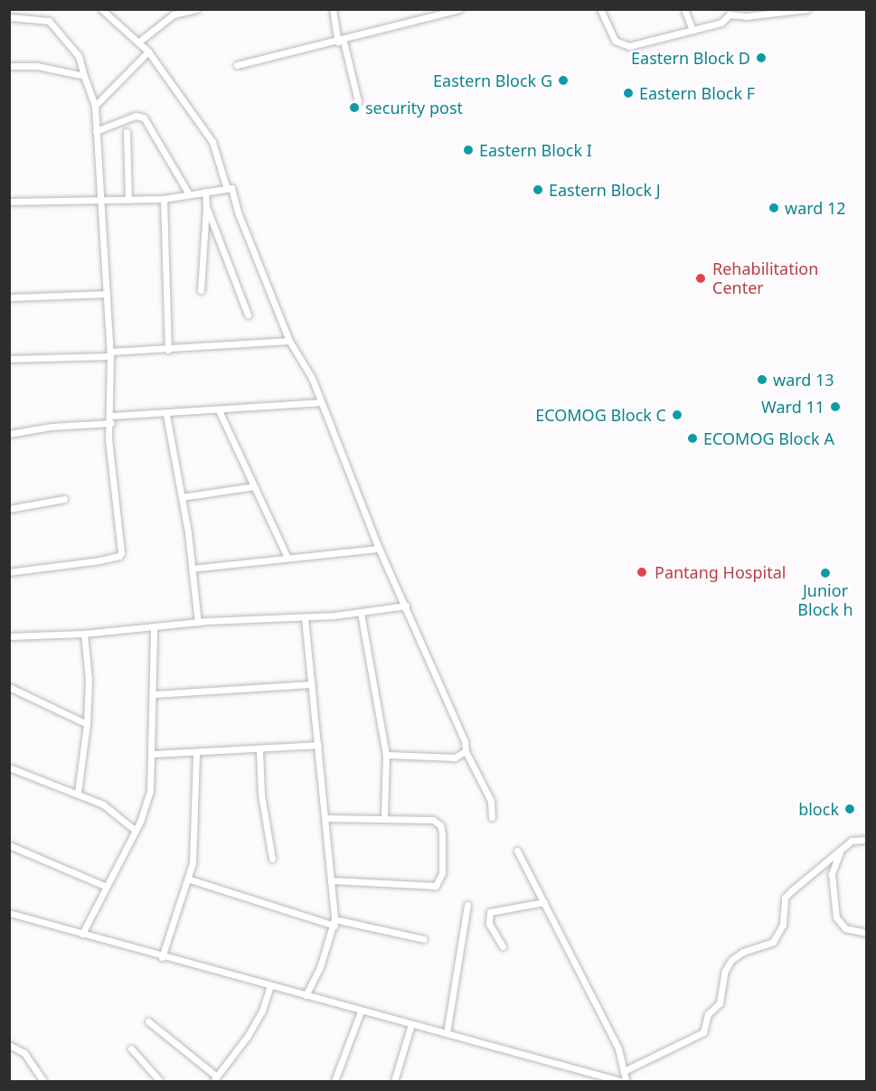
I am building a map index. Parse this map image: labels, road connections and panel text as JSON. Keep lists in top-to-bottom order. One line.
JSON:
{"places":["Eastern Block D","Eastern Block G","Eastern Block F","security post","Eastern Block I","Eastern Block J","ward 12","Rehabilitation Center","ward 13","Ward 11","ECOMOG Block C","ECOMOG Block A","Pantang Hospital","Junior Block h","block"]}
